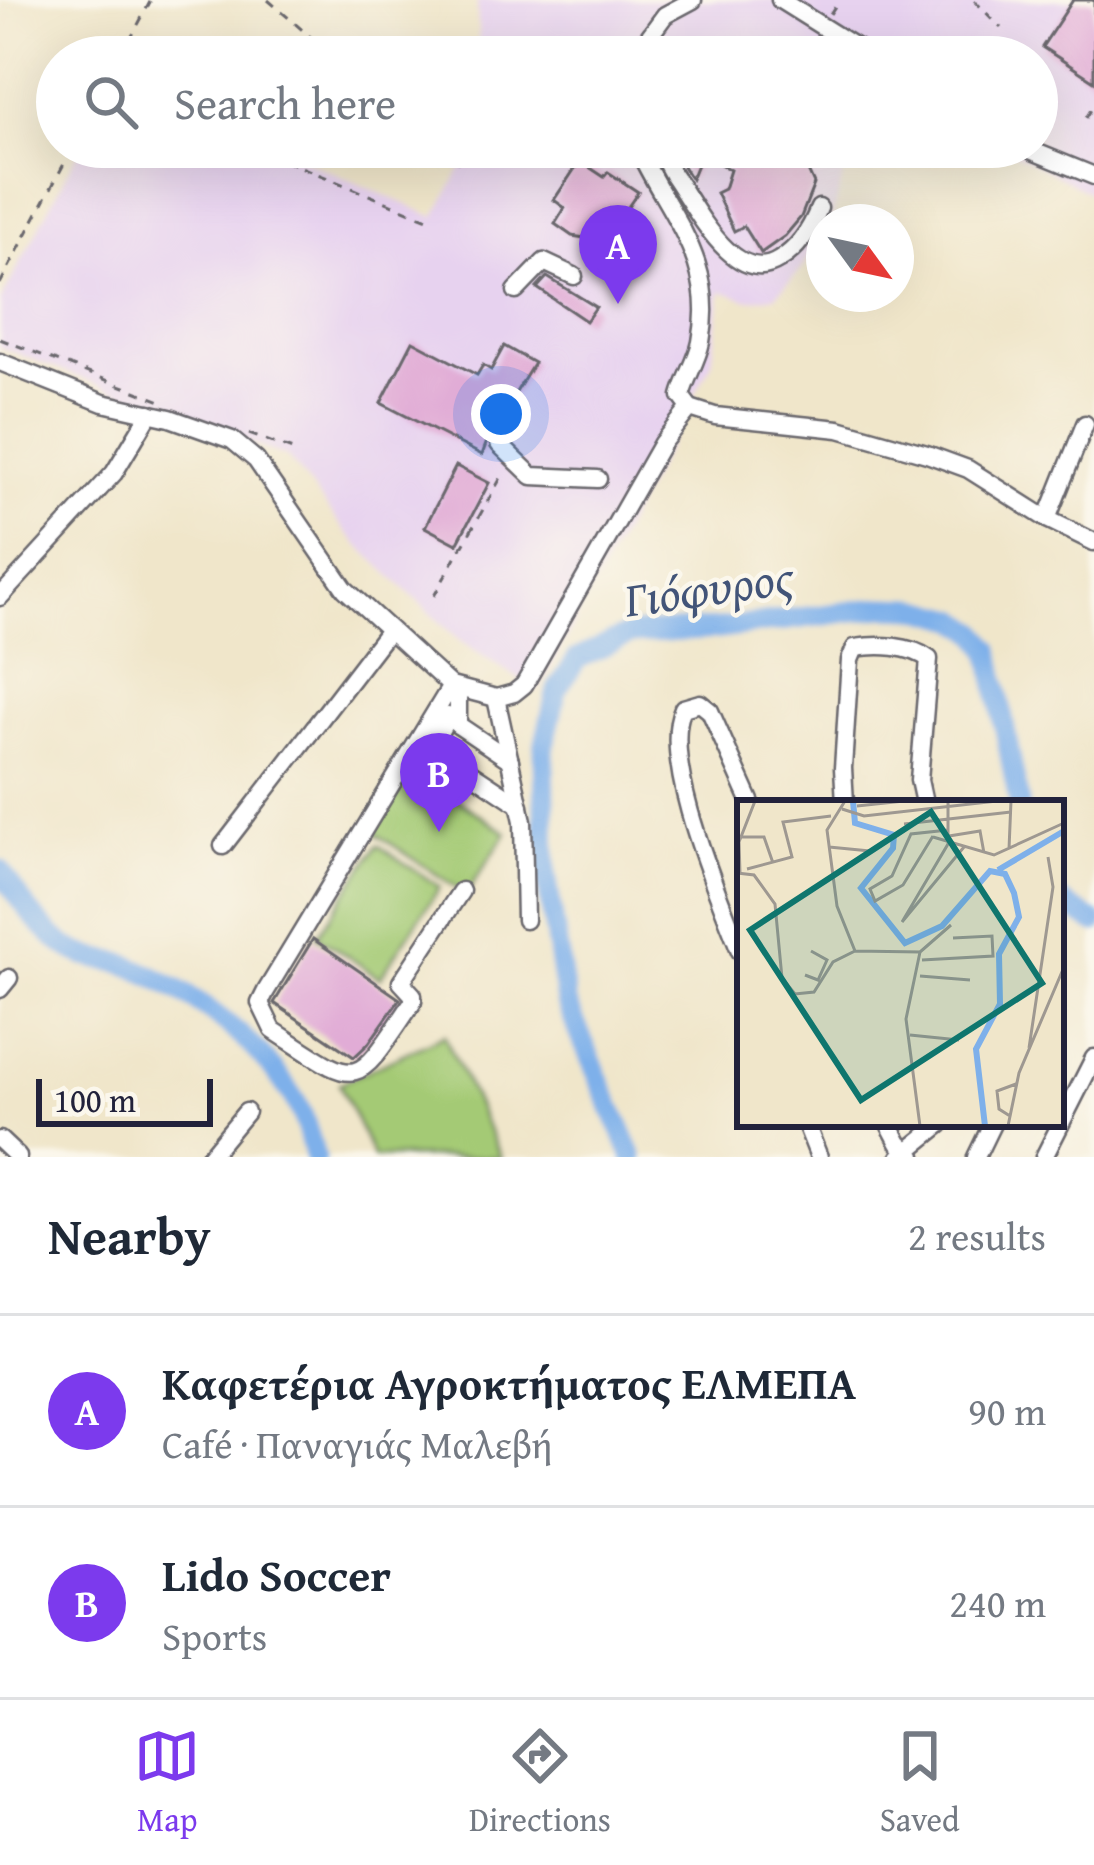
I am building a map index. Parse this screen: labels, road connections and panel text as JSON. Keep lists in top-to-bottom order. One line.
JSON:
{"water":["Γιόφυρος"],"scale_bar":"100 m","north":"bottom right","page":{"search":"Search here","pins":["A","B"],"scale":"100 m","heading":["Nearby","2 results"],"list":[{"mark":"A","name":"Καφετέρια Αγροκτήματος ΕΛΜΕΠΑ","note":"Café · Παναγιάς Μαλεβή","value":"90 m"},{"mark":"B","name":"Lido Soccer","note":"Sports","value":"240 m"}],"nav":["Map","Directions","Saved"]}}
